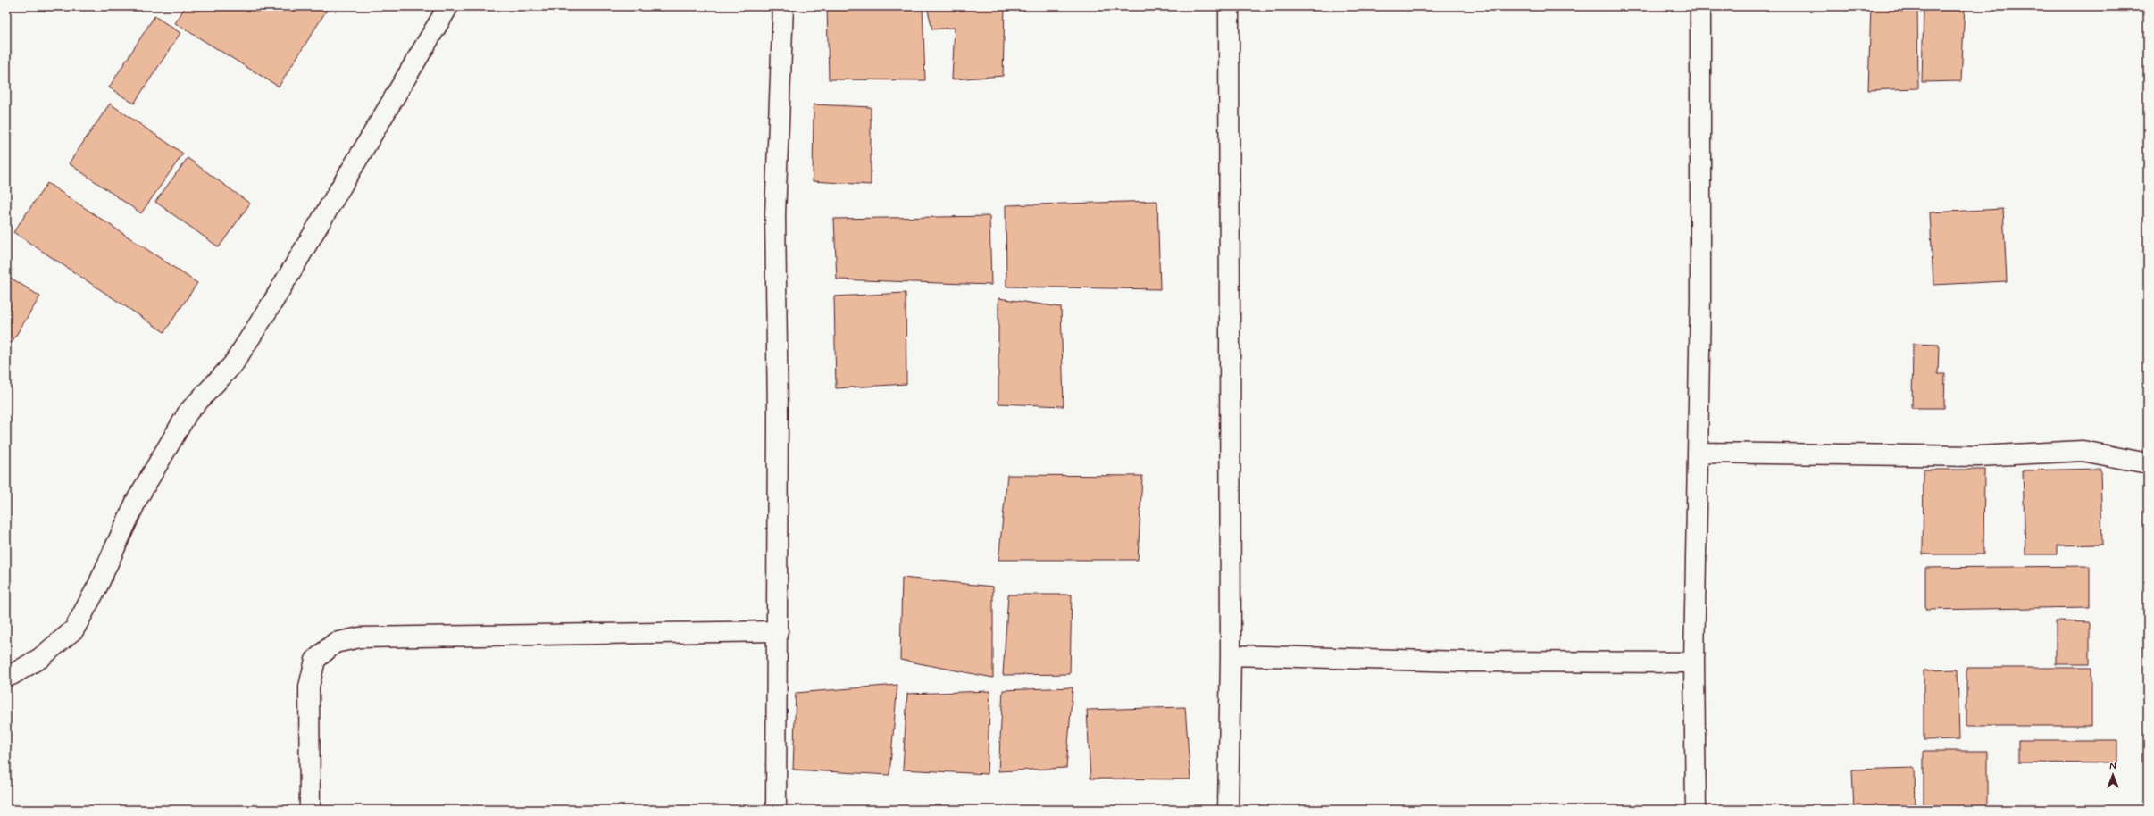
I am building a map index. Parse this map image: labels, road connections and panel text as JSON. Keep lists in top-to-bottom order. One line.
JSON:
{"north":"top"}
